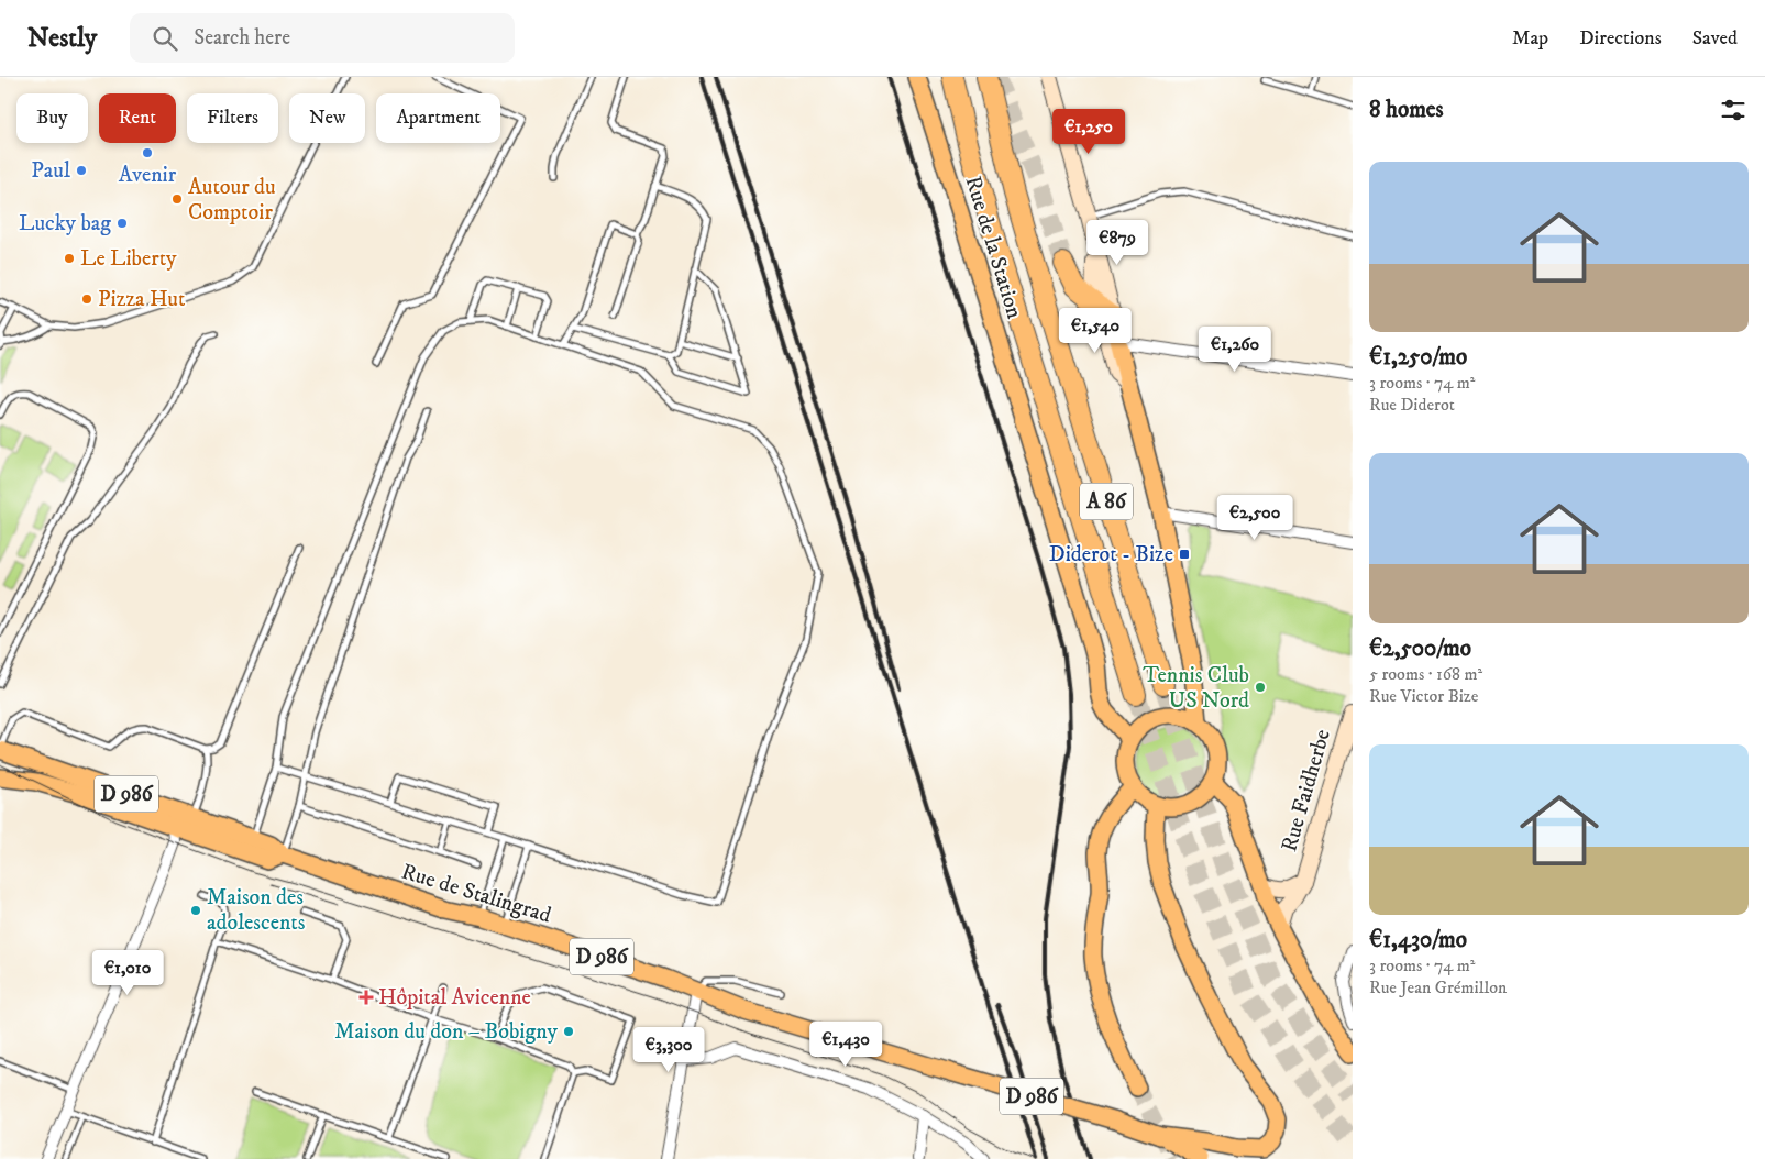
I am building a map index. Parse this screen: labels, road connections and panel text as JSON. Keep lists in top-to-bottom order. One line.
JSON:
{"streets":{"highway":["A 86"],"main road":["Rue de la Station","D 986","Rue de Stalingrad"],"street":["Rue Faidherbe"]},"places":{"other":["Avenir","Paul","Autour du Comptoir","Lucky bag","Le Liberty","Pizza Hut","Tennis Club US Nord","Maison des adolescents","Maison du don – Bobigny"],"transit":["Diderot - Bize"],"health":["Hôpital Avicenne"]},"page":{"header":"Nestly","search":"Search here","nav":["Map","Directions","Saved"],"heading":"8 homes","chip":["Buy","Rent","Filters","New","Apartment"],"price":["€1,250","€879","€1,540","€1,260","€2,500","€1,010","€1,430","€3,300"],"list":[{"name":"€1,250/mo","note":"3 rooms · 74 m² · Rue Diderot"},{"name":"€2,500/mo","note":"5 rooms · 168 m² · Rue Victor Bize"},{"name":"€1,430/mo","note":"3 rooms · 74 m² · Rue Jean Grémillon"}]}}
